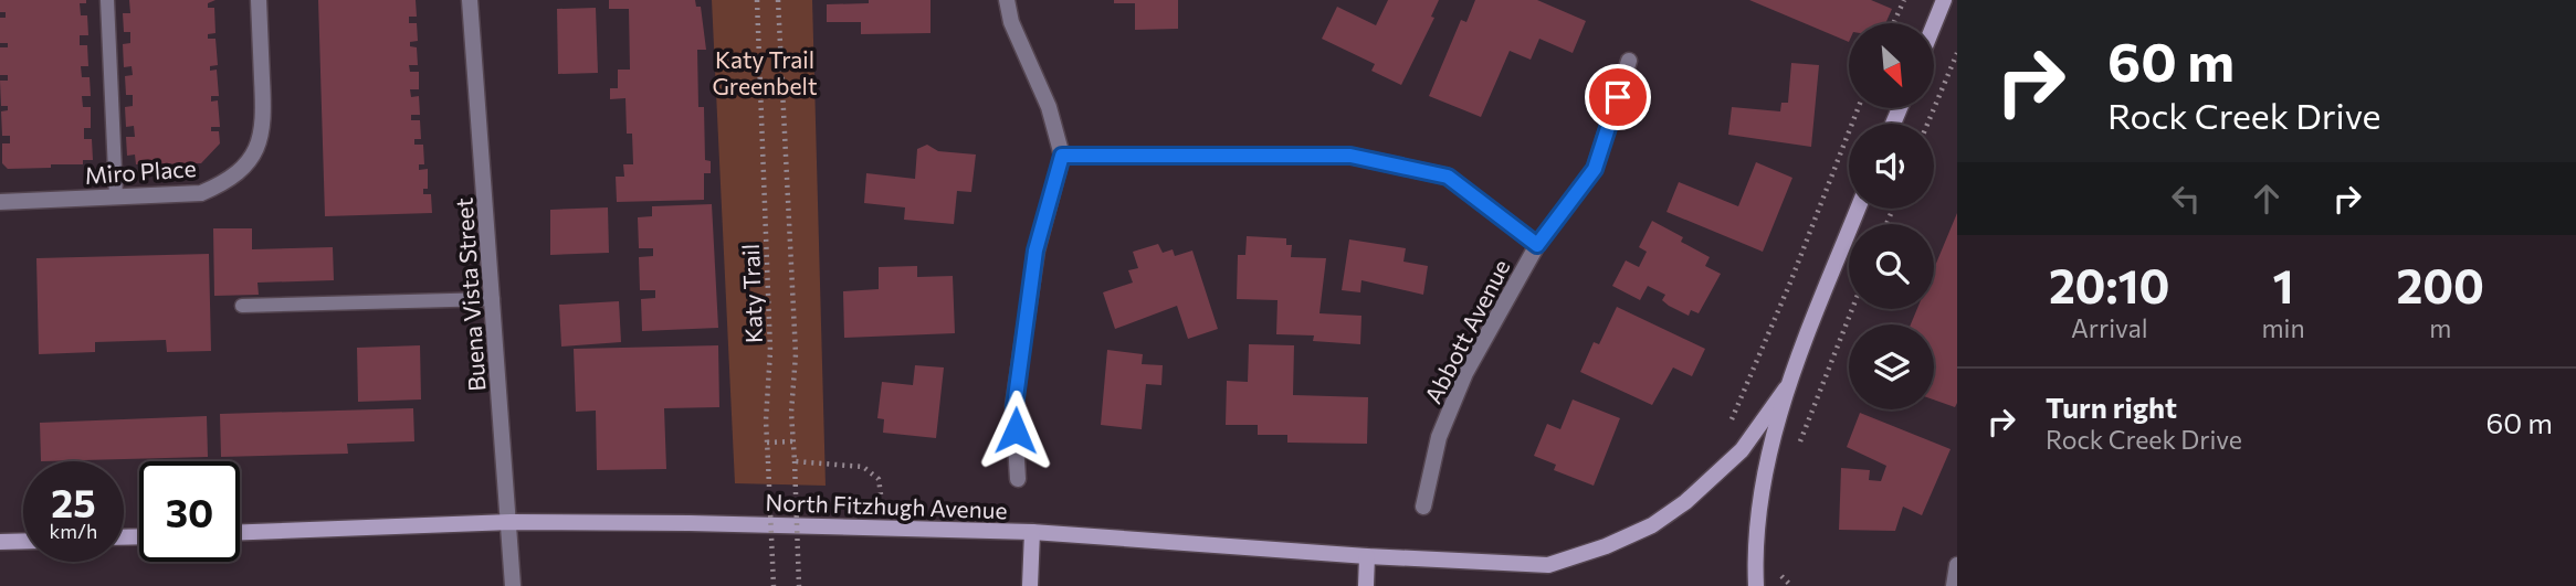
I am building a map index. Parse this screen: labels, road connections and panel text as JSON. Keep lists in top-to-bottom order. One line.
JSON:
{"streets":{"main road":["North Fitzhugh Avenue"],"street":["Miro Place","Buena Vista Street","Abbott Avenue"],"path":["Katy Trail"]},"crossings":[["Buena Vista Street","North Fitzhugh Avenue"]],"parks":["Katy Trail Greenbelt"],"north":"bottom right","page":{"turn":["60 m","Rock Creek Drive"],"eta":["20:10","Arrival","1","min","200","m"],"list":[{"name":"Turn right","note":"Rock Creek Drive","value":"60 m"}],"speed":"25 km/h","limit":"30"}}
